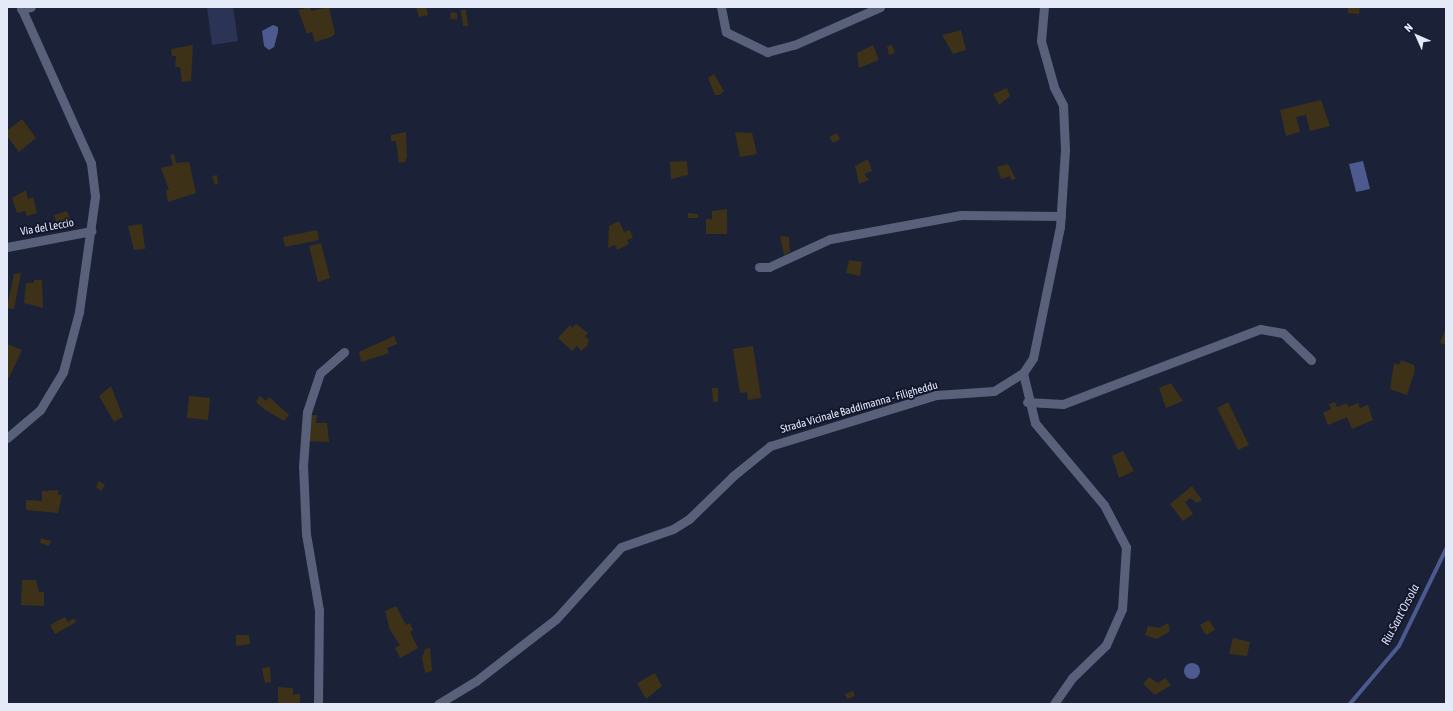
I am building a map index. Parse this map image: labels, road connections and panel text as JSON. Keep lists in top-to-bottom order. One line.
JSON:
{"streets":{"street":["Via del Leccio","Strada Vicinale Baddimanna - Filigheddu"]},"water":["Riu Sant'Orsola"],"north":"top left"}
